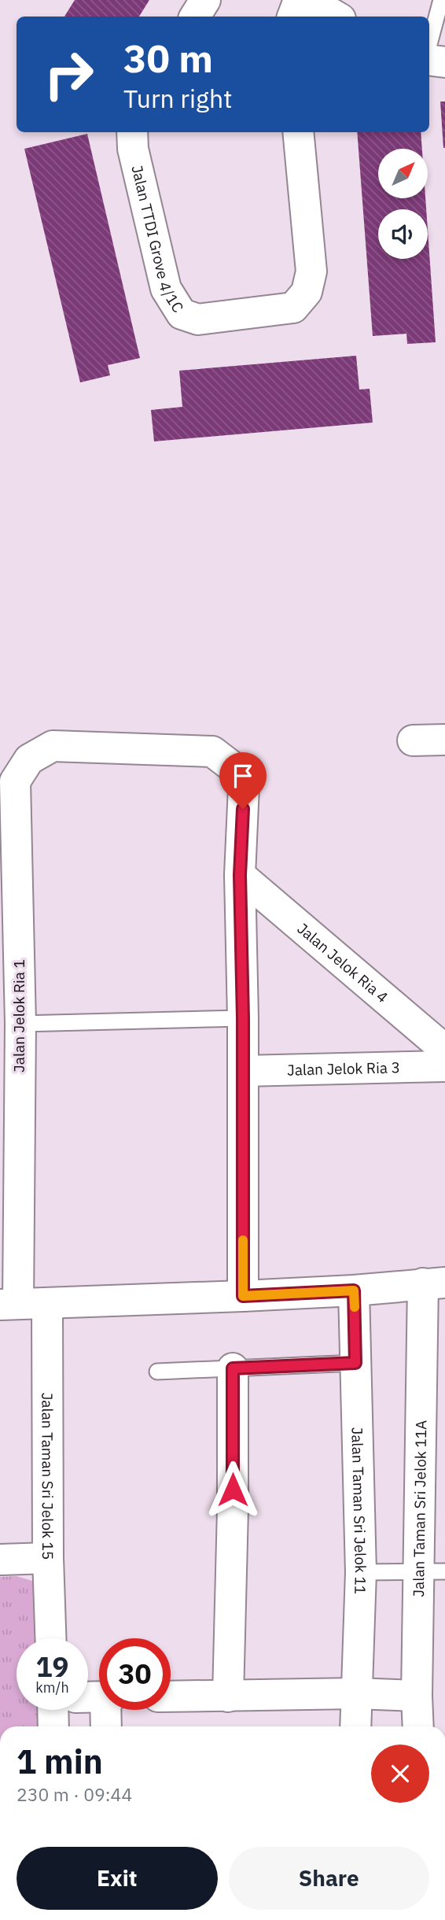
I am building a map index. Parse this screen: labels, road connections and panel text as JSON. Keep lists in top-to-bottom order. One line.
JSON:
{"streets":{"street":["Jalan TTDI Grove 4/1C","Jalan Jelok Ria 4","Jalan Jelok Ria 1","Jalan Jelok Ria 3","Jalan Taman Sri Jelok 15","Jalan Taman Sri Jelok 11A","Jalan Taman Sri Jelok 11"]},"crossings":[["Jalan Jelok Ria 4","Jalan Jelok Ria 1"],["Jalan Jelok Ria 1","Jalan Taman Sri Jelok 15"]],"north":"top right","page":{"turn":["30 m","Turn right"],"speed":"19 km/h","limit":"30","heading":["1 min","230 m · 09:44"],"buttons":["Exit","Share"]}}
